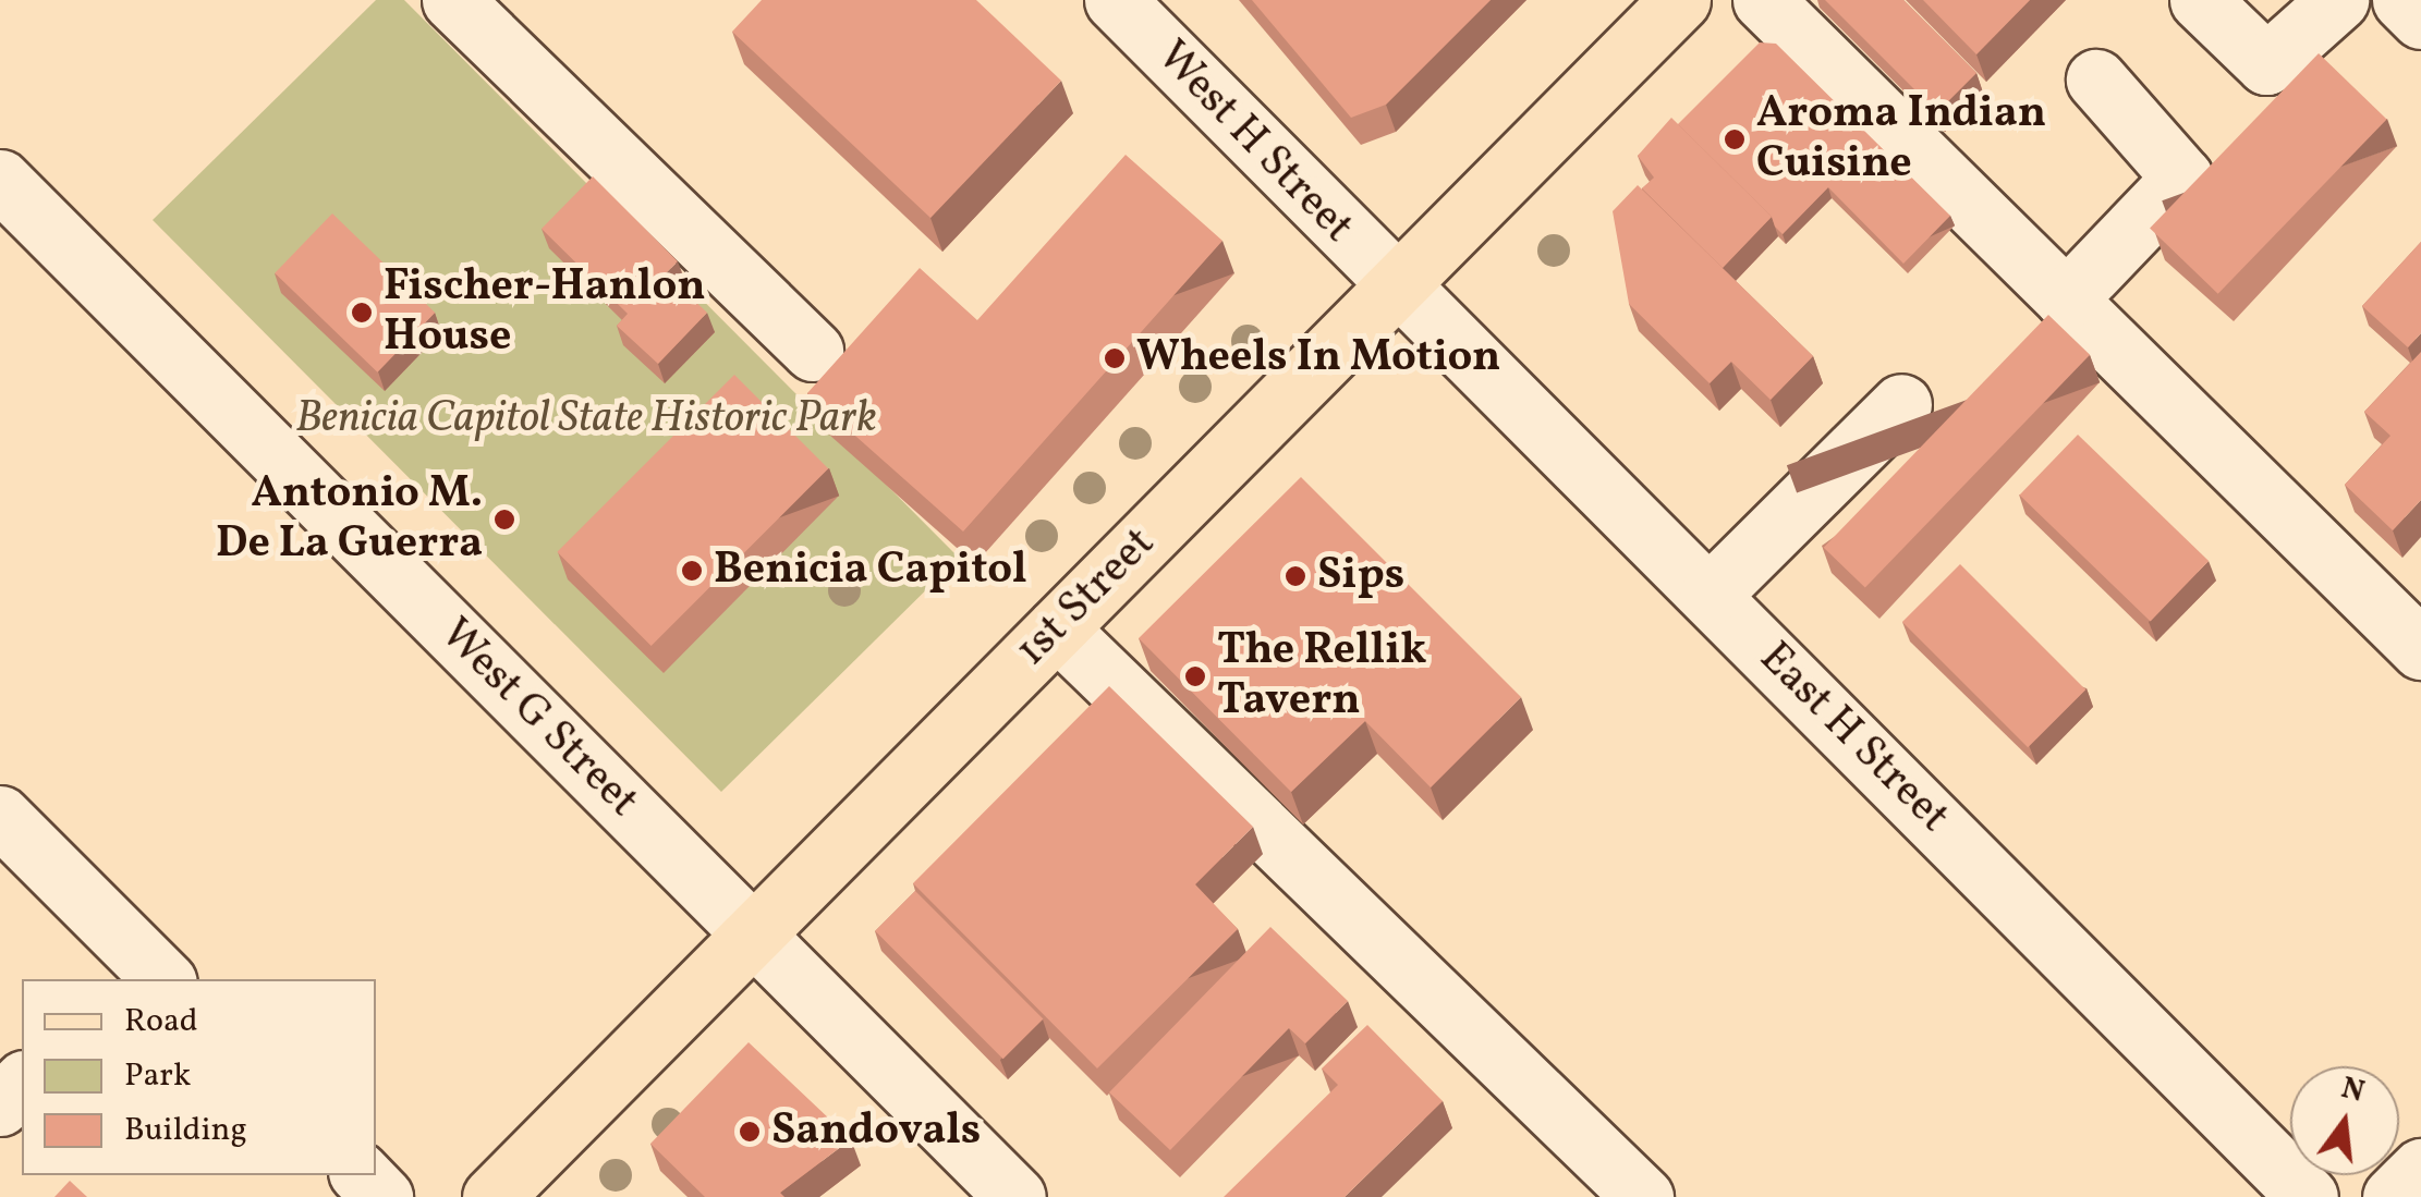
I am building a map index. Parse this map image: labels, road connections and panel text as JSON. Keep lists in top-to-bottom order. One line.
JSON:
{"streets":{"main road":["1st Street"],"street":["West H Street","West G Street","East H Street"]},"crossings":[["West H Street","1st Street"],["West H Street","East H Street"],["1st Street","West G Street"],["1st Street","East H Street"]],"parks":["Benicia Capitol State Historic Park"],"places":["Aroma Indian Cuisine","Fischer-Hanlon House","Wheels In Motion","Antonio M. De La Guerra","Benicia Capitol","Sips","The Rellik Tavern","Sandovals"],"legend":["Road","Park","Building"],"north":"top"}
